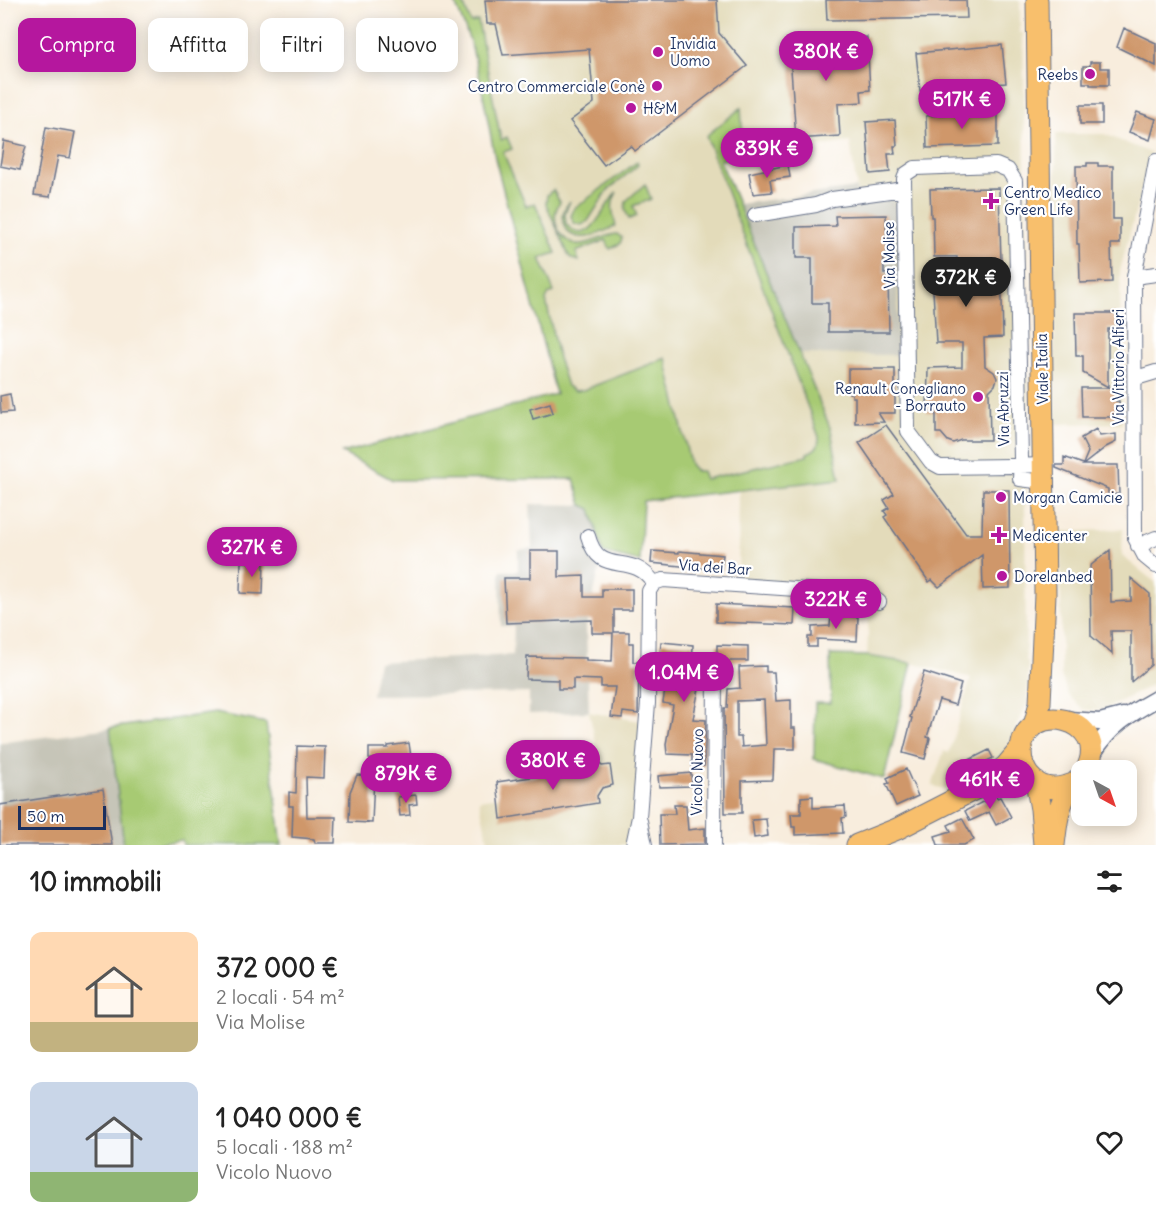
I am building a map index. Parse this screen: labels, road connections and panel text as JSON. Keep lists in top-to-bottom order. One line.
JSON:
{"streets":{"main road":["Viale Italia"],"street":["Via Molise","Via Vittorio Alfieri","Via Abruzzi","Via dei Bar","Vicolo Nuovo"]},"crossings":[["Via Molise","Via Abruzzi"],["Viale Italia","Via Abruzzi"]],"places":{"other":["Invidia Uomo","Reebs","Centro Commerciale Conè","H&M","Renault Conegliano - Borrauto","Morgan Camicie","Dorelanbed"],"health":["Centro Medico Green Life","Medicenter"]},"scale_bar":"50 m","north":"bottom right","page":{"chip":["Compra","Affitta","Filtri","Nuovo"],"price":["380K €","517K €","839K €","372K €","327K €","322K €","1.04M €","380K €","879K €","461K €"],"scale":"50 m","heading":"10 immobili","list":[{"name":"372 000 €","note":"2 locali · 54 m² · Via Molise"},{"name":"1 040 000 €","note":"5 locali · 188 m² · Vicolo Nuovo"}]}}
